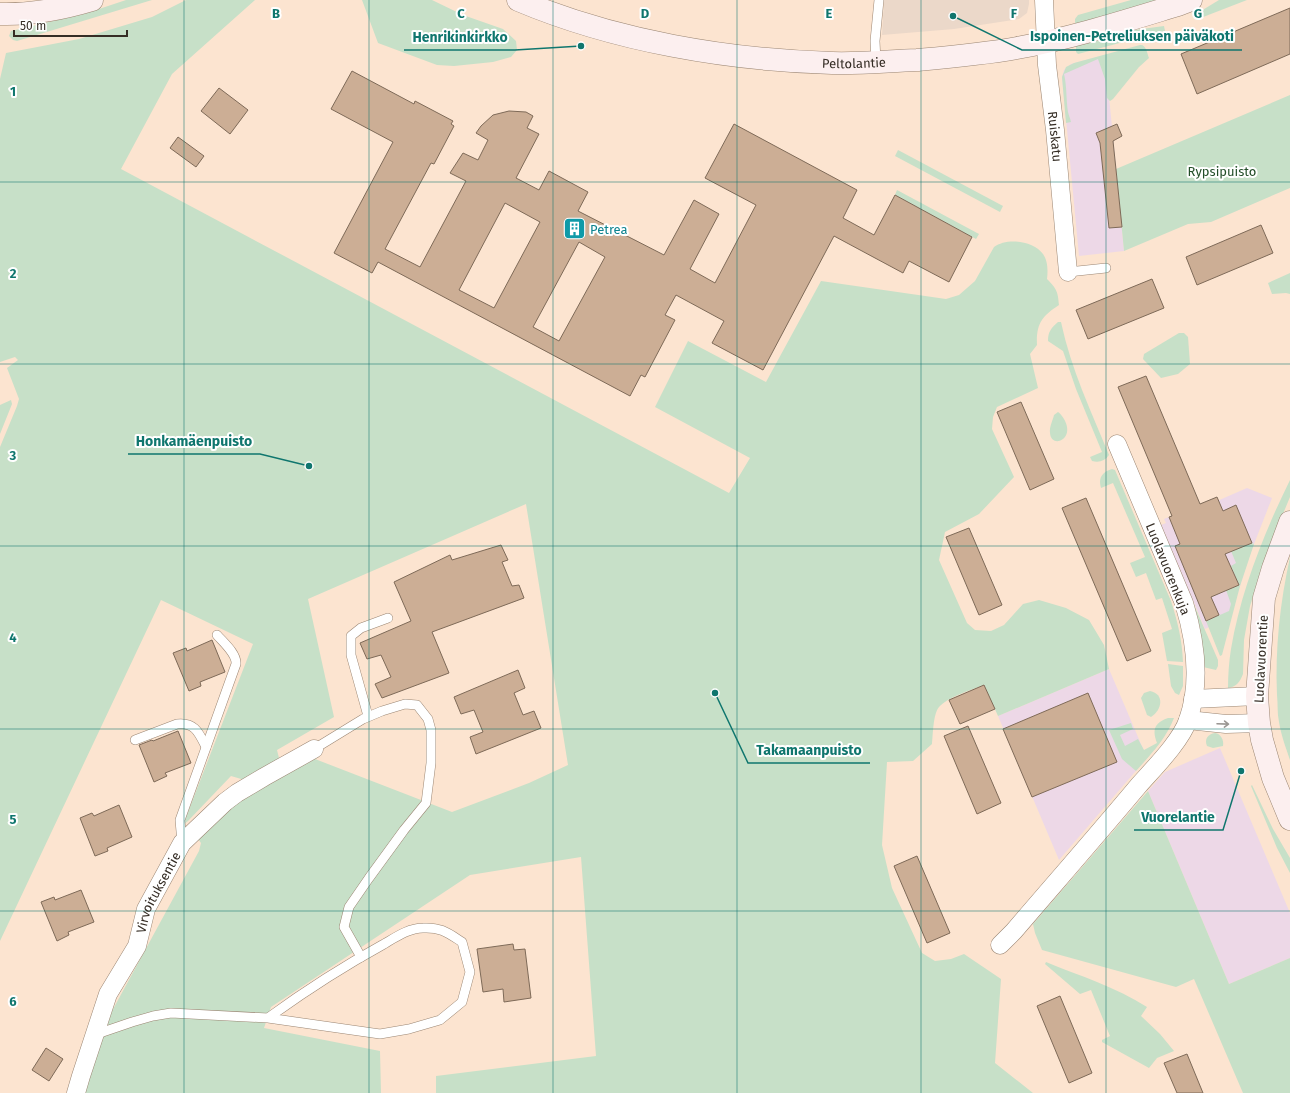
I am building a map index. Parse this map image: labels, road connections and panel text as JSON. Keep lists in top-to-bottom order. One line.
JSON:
{"streets":{"street":["Peltolantie","Ruiskatu","Luolavuorenkuja","Luolavuorentie","Virvoituksentie"]},"crossings":[["Peltolantie","Ruiskatu"]],"parks":["Rypsipuisto"],"places":{"other":["Ispoinen-Petreliuksen päiväkoti","Henrikinkirkko","Honkamäenpuisto","Takamaanpuisto","Vuorelantie"],"building":["Petrea"]},"scale_bar":"50 m","grid":{"columns":["B","C","D","E","F","G"],"rows":["1","2","3","4","5","6"]}}
